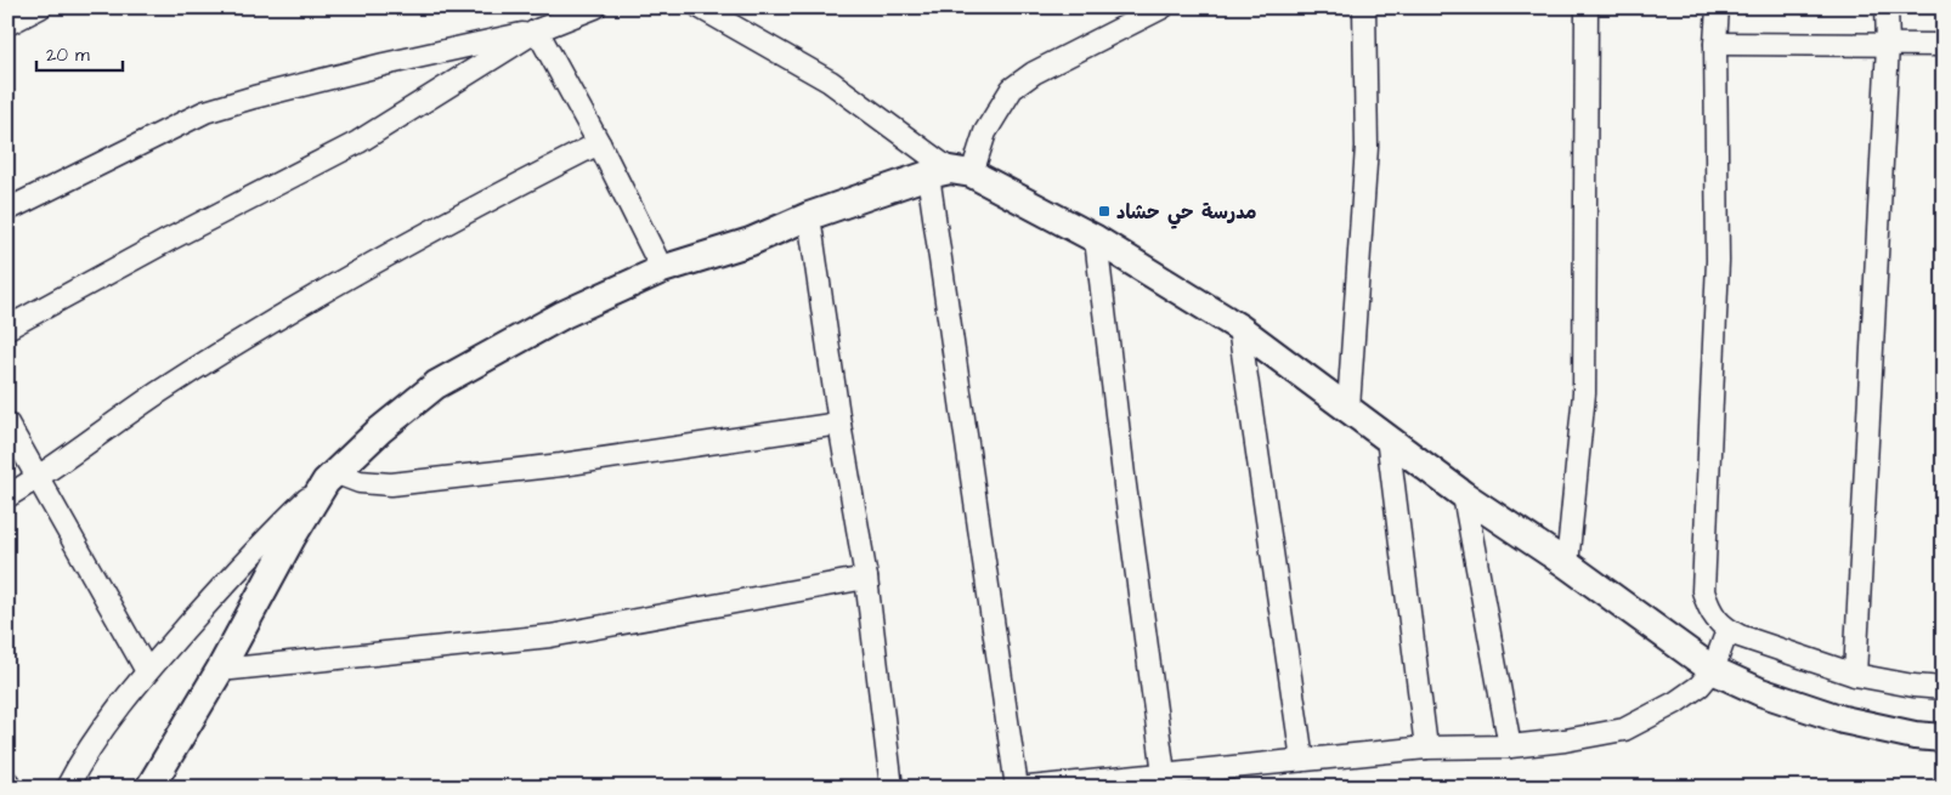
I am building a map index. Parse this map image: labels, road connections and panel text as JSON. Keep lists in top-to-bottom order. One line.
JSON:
{"places":{"transit":["مدرسة حي حشاد"]},"scale_bar":"20 m"}
